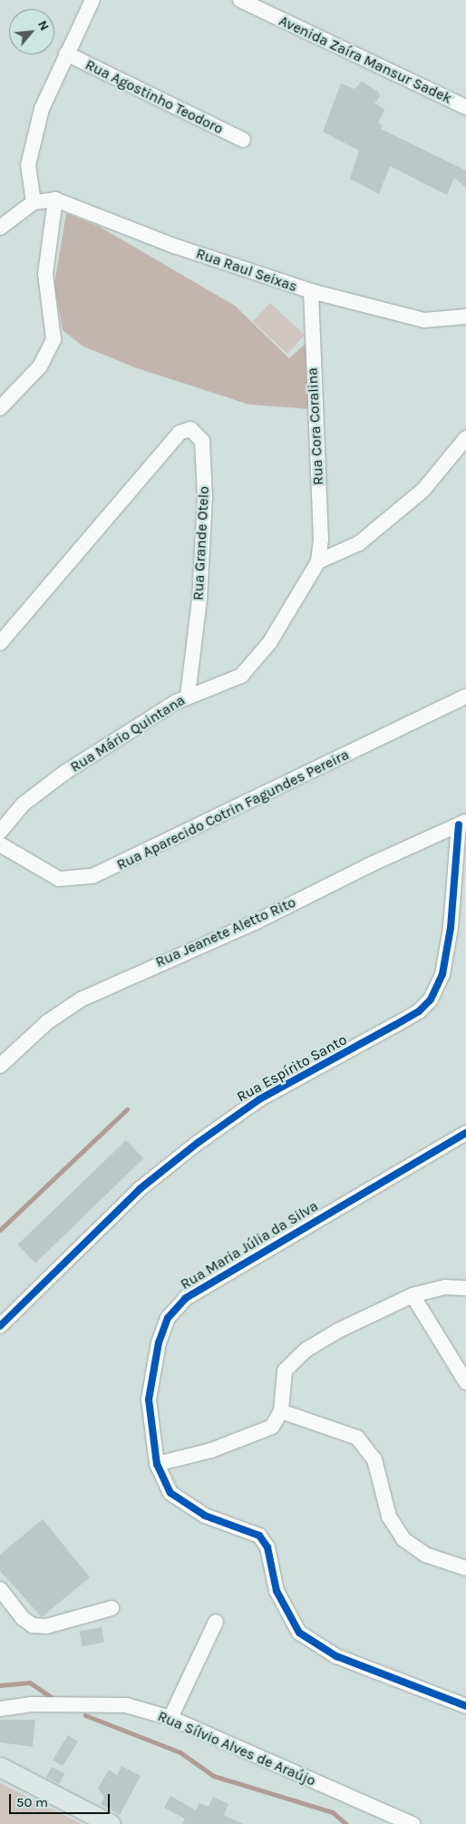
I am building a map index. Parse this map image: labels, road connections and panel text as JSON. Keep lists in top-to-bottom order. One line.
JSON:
{"streets":{"street":["Avenida Zaíra Mansur Sadek","Rua Agostinho Teodoro","Rua Raul Seixas","Rua Cora Coralina","Rua Grande Otelo","Rua Mário Quintana","Rua Aparecido Cotrin Fagundes Pereira","Rua Jeanete Aletto Rito","Rua Espírito Santo","Rua Maria Júlia da Silva","Rua Sílvio Alves de Araújo"]},"crossings":[["Rua Raul Seixas","Rua Cora Coralina"],["Rua Cora Coralina","Rua Mário Quintana"],["Rua Grande Otelo","Rua Mário Quintana"],["Rua Jeanete Aletto Rito","Rua Espírito Santo"]],"scale_bar":"50 m","north":"top right"}
